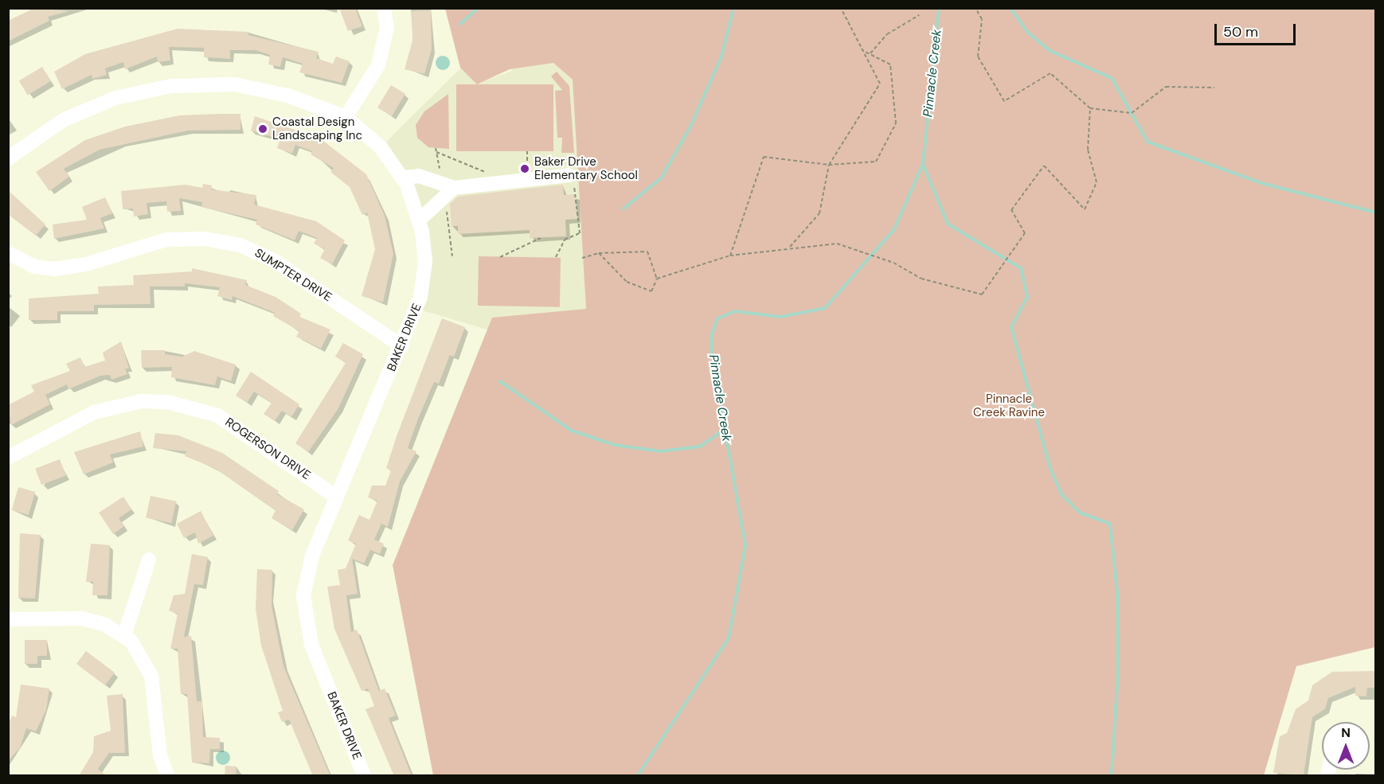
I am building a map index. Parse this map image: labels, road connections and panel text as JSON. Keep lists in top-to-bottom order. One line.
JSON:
{"streets":{"street":["SUMPTER DRIVE","BAKER DRIVE","ROGERSON DRIVE"]},"crossings":[["SUMPTER DRIVE","BAKER DRIVE"],["BAKER DRIVE","ROGERSON DRIVE"]],"water":["Pinnacle Creek"],"parks":["Pinnacle Creek Ravine"],"places":["Coastal Design Landscaping Inc","Baker Drive Elementary School"],"scale_bar":"50 m","north":"top"}
